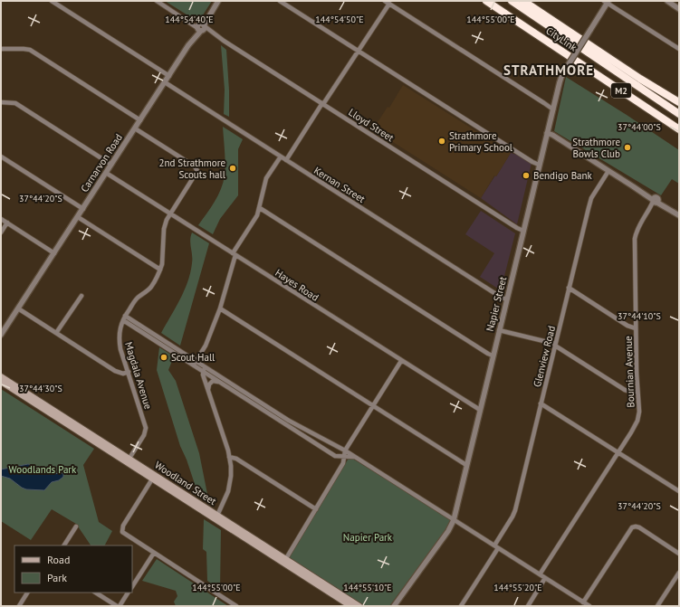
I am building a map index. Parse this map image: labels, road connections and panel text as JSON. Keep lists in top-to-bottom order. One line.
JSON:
{"streets":{"highway":["CityLink","M2"],"main road":["Woodland Street"],"street":["Lloyd Street","Carnarvon Road","Kernan Street","Hayes Road","Napier Street","Glenview Road","Bournian Avenue","Magdala Avenue"]},"crossings":[["Lloyd Street","Carnarvon Road"],["Lloyd Street","Napier Street"],["Carnarvon Road","Kernan Street"],["Carnarvon Road","Hayes Road"],["Carnarvon Road","Magdala Avenue"],["Kernan Street","Napier Street"],["Hayes Road","Napier Street"],["Hayes Road","Magdala Avenue"],["Magdala Avenue","Woodland Street"]],"districts":["STRATHMORE"],"parks":["Woodlands Park","Napier Park"],"places":["Strathmore Primary School","Strathmore Bowls Club","2nd Strathmore Scouts hall","Bendigo Bank","Scout Hall"],"legend":["Road","Park"],"coordinates":["144°54'40\"E","144°54'50\"E","144°55'00\"E","37°44'00\"S","37°44'20\"S","37°44'10\"S","37°44'30\"S","144°55'20\"E","144°55'10\"E"]}
